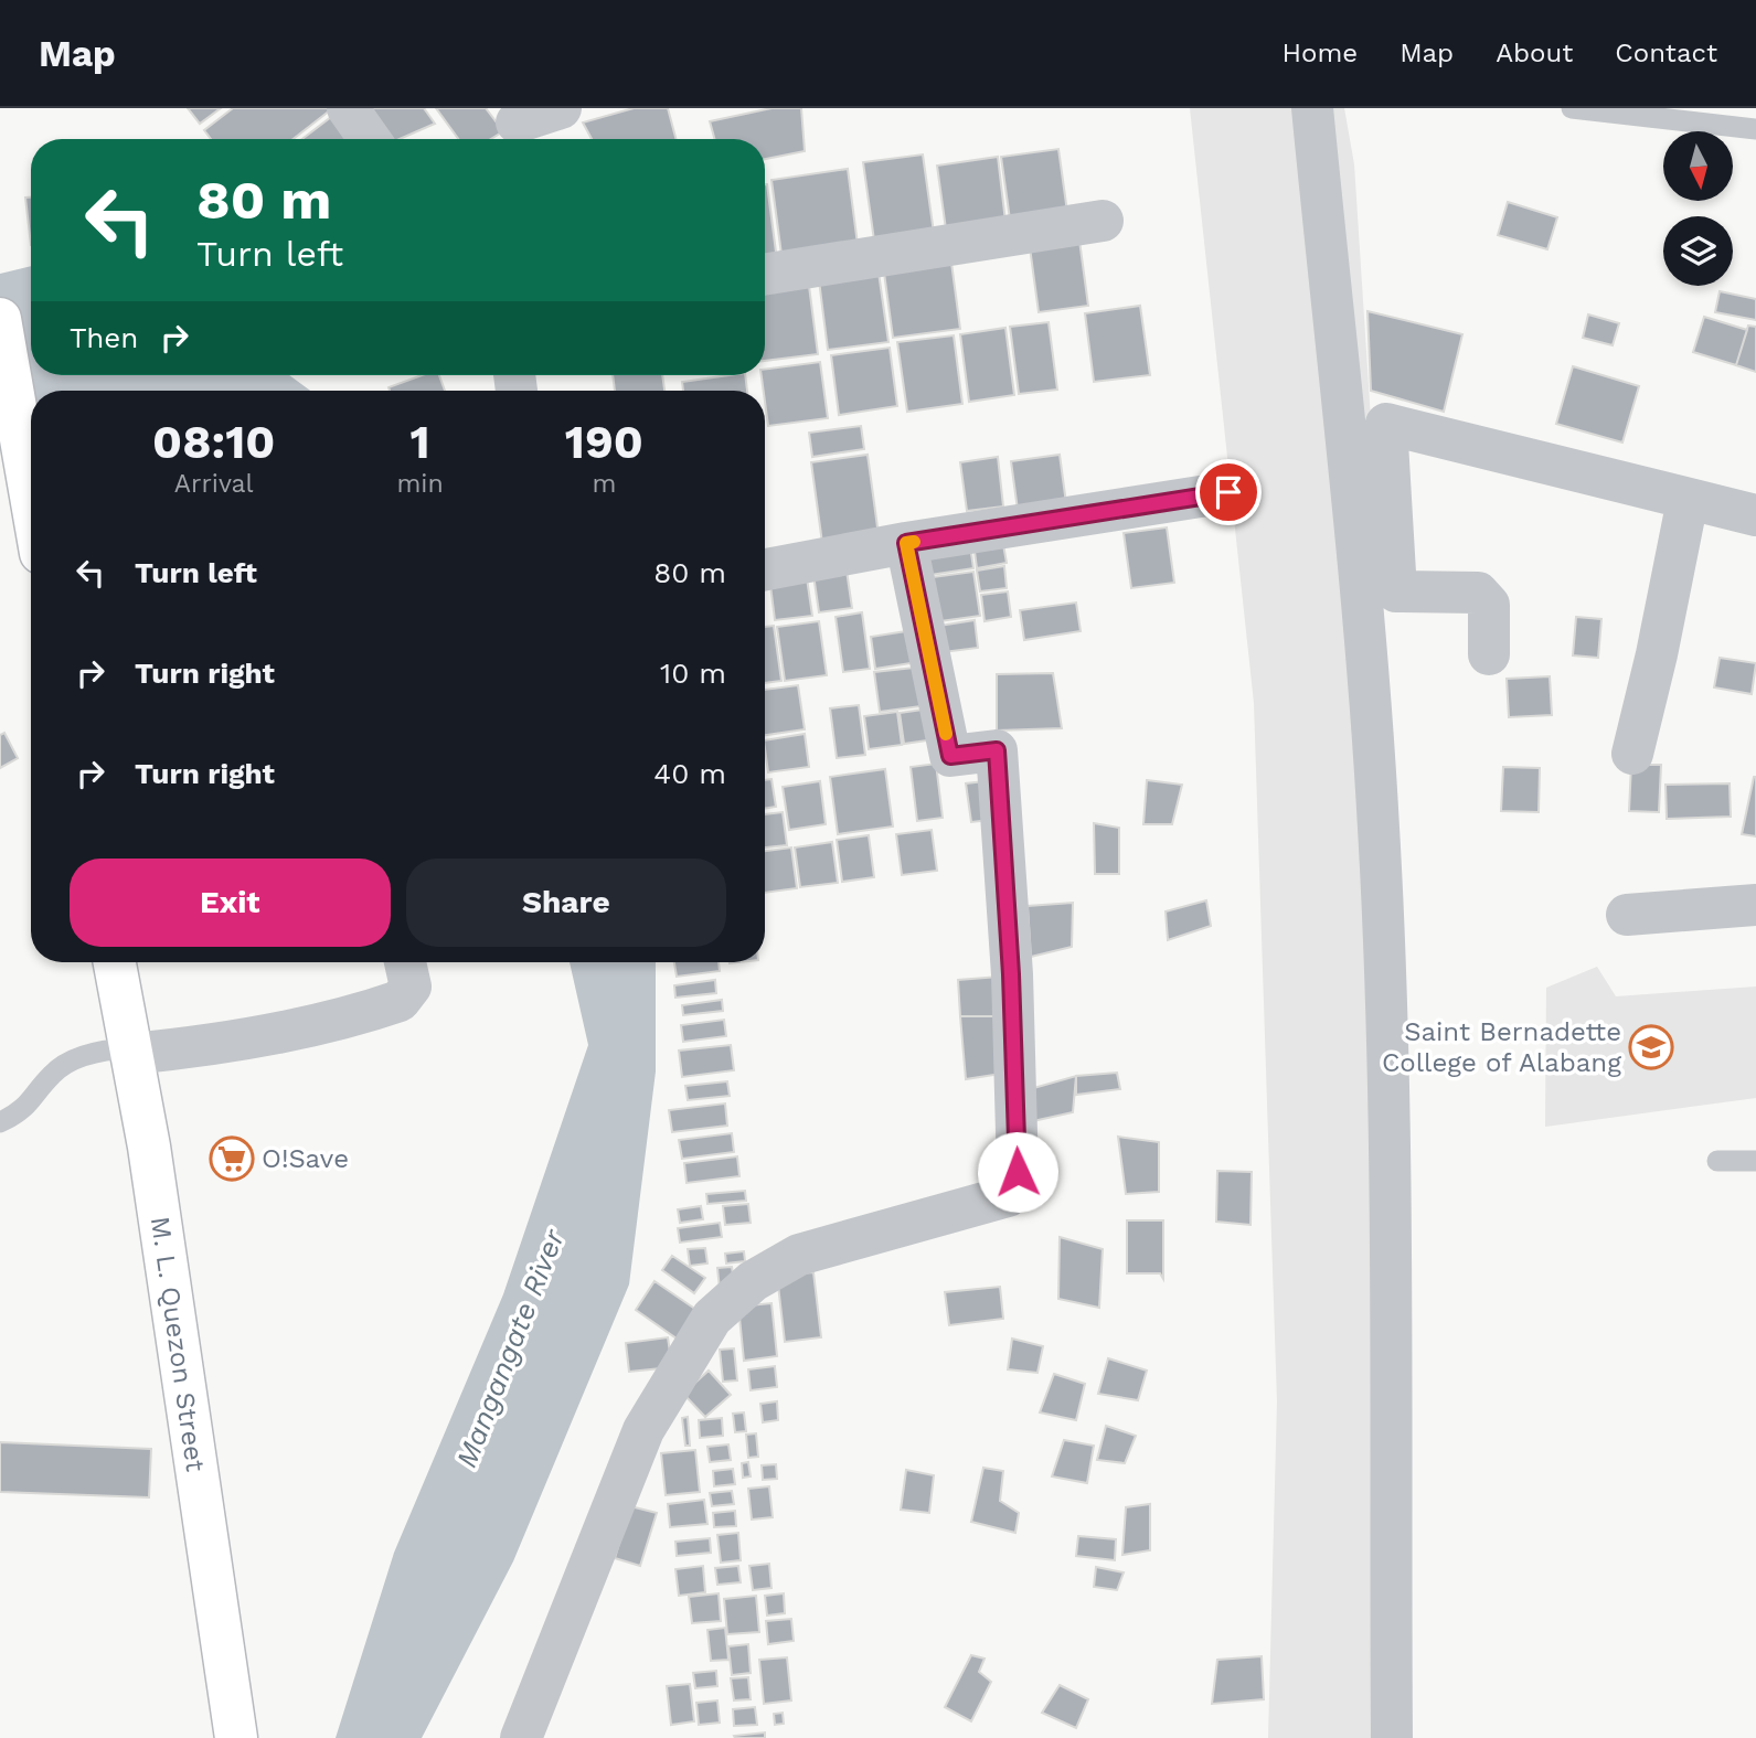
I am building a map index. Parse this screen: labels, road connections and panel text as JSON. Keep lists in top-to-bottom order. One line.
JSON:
{"streets":{"main road":["M. L. Quezon Street"]},"water":["Mangangate River"],"places":{"school or university":["Saint Bernadette College of Alabang"],"supermarket":["O!Save"]},"north":"bottom","page":{"header":"Map","nav":["Home","Map","About","Contact"],"turn":["80 m","Turn left"],"then":"Then","eta":["08:10","Arrival","1","min","190","m"],"list":[{"name":"Turn left","value":"80 m"},{"name":"Turn right","value":"10 m"},{"name":"Turn right","value":"40 m"}],"buttons":["Exit","Share"]}}
